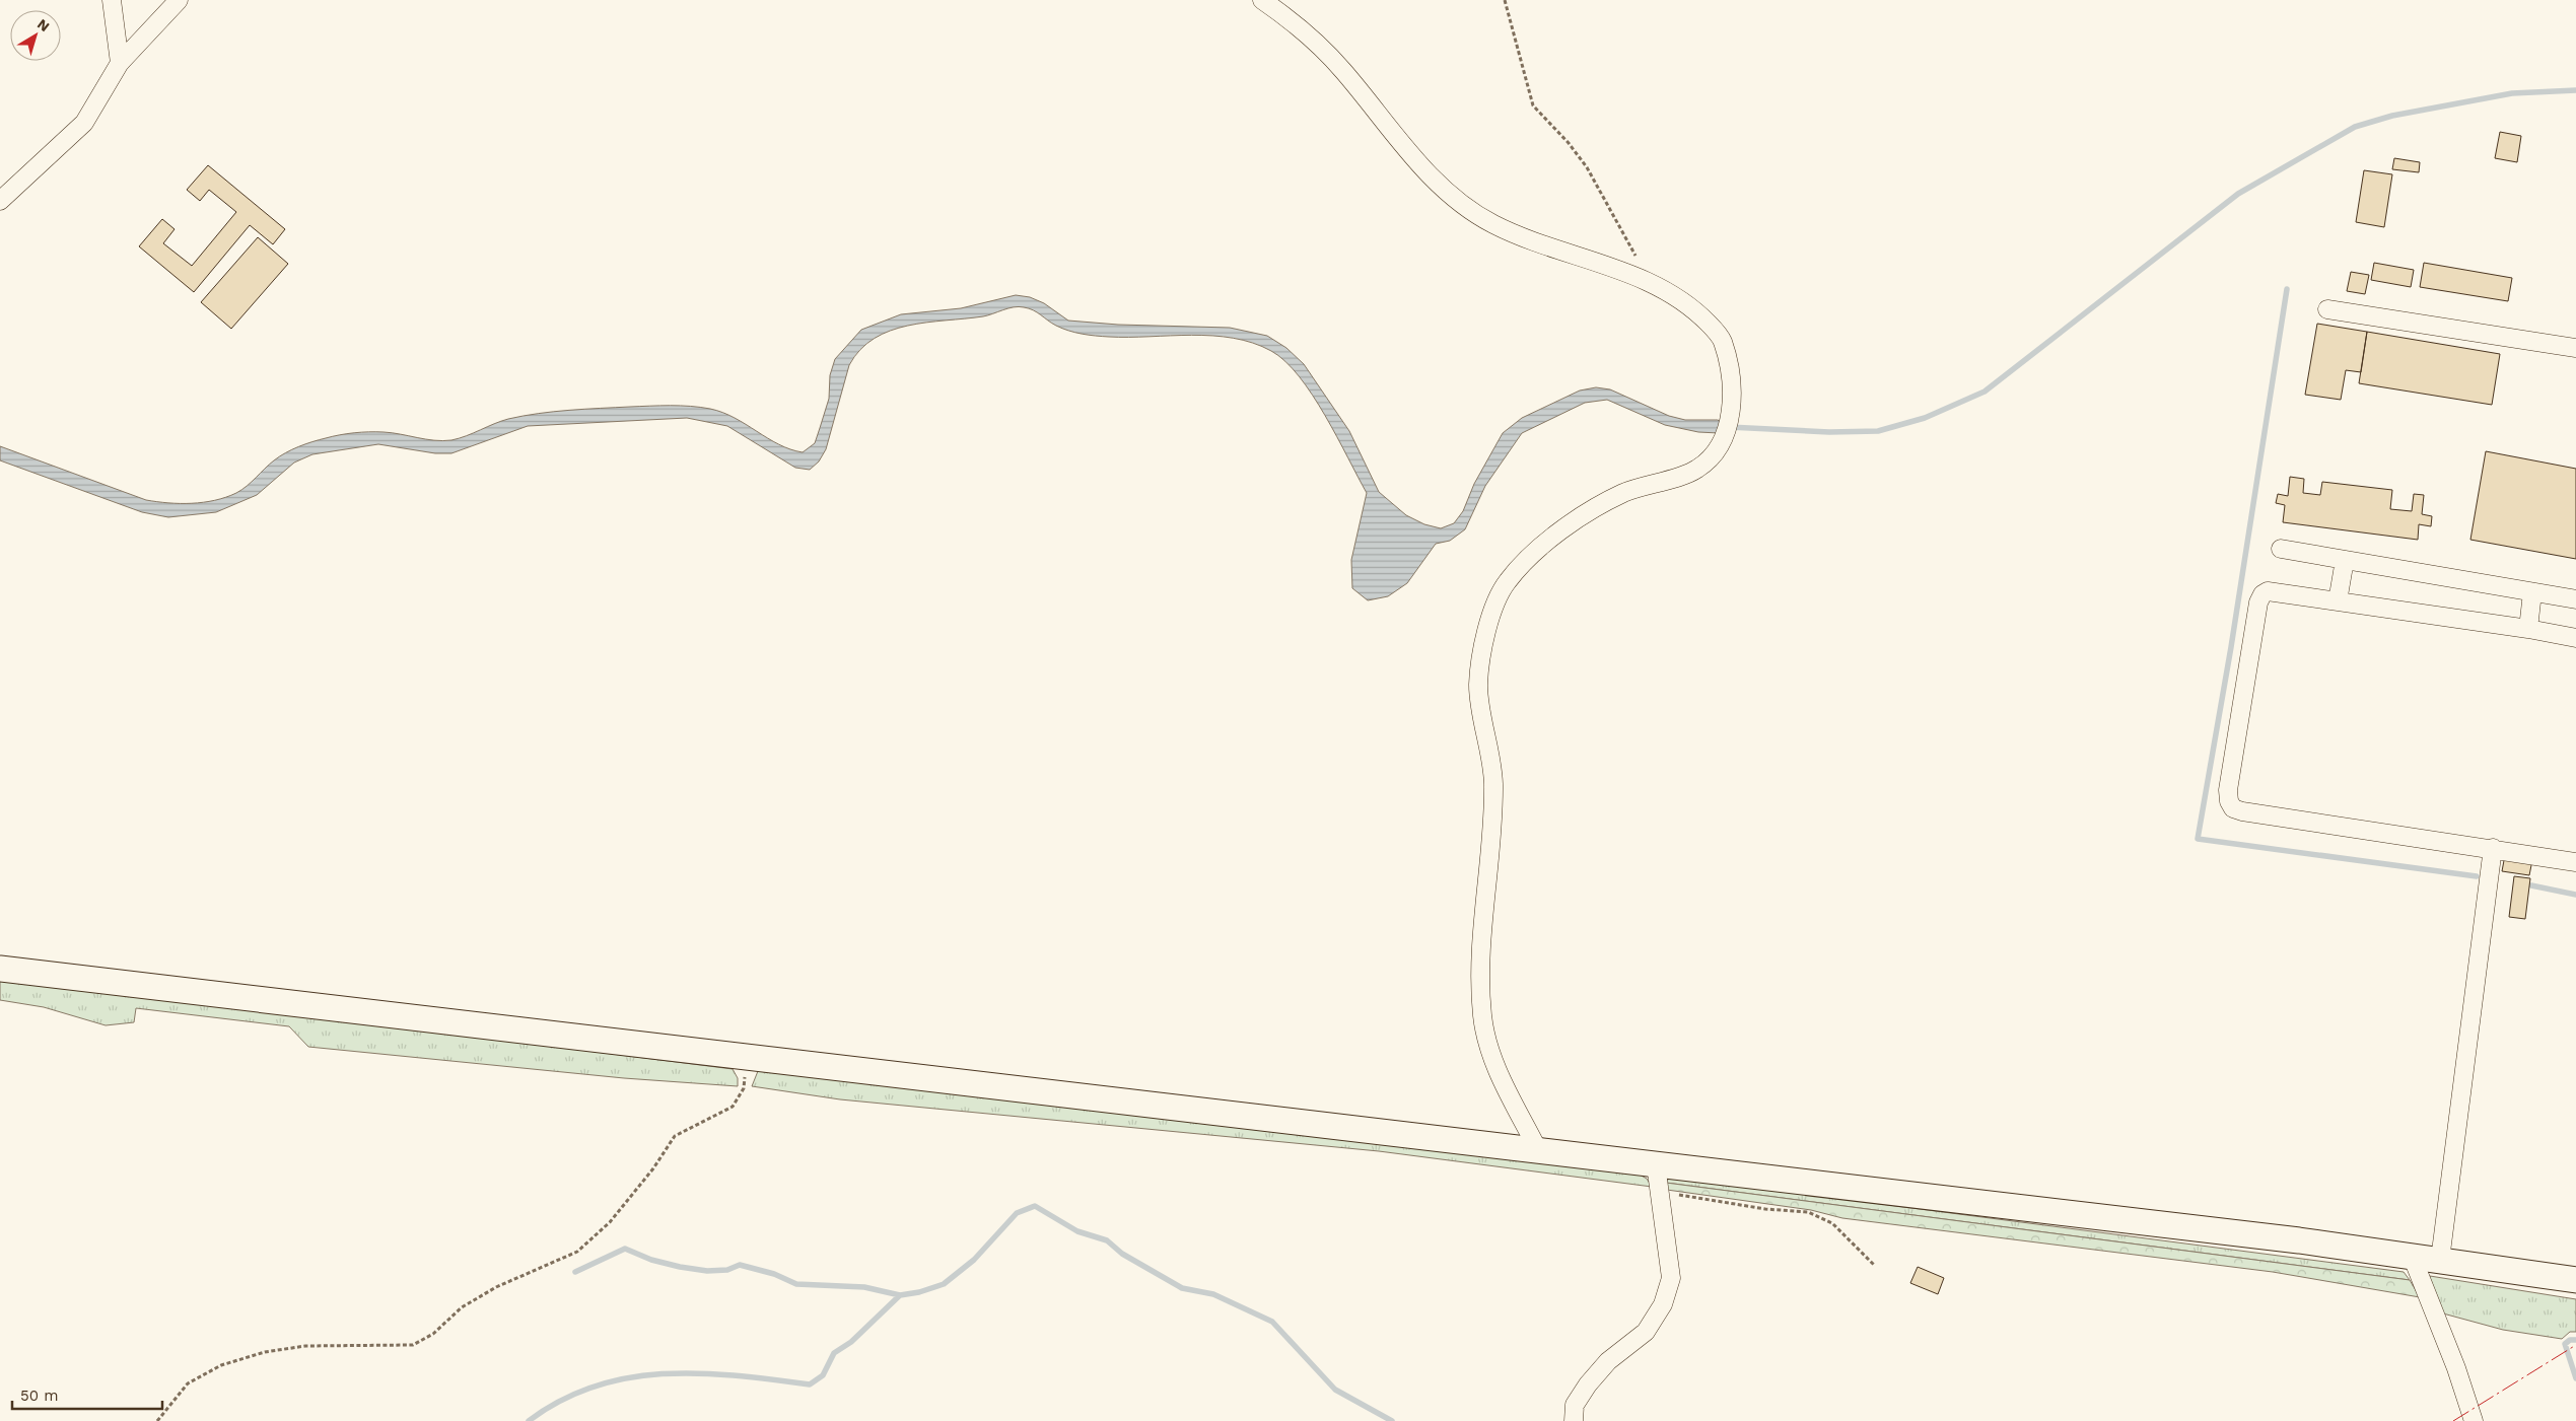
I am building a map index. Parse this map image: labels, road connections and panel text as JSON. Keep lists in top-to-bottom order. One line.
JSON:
{"scale_bar":"50 m","north":"top right"}
